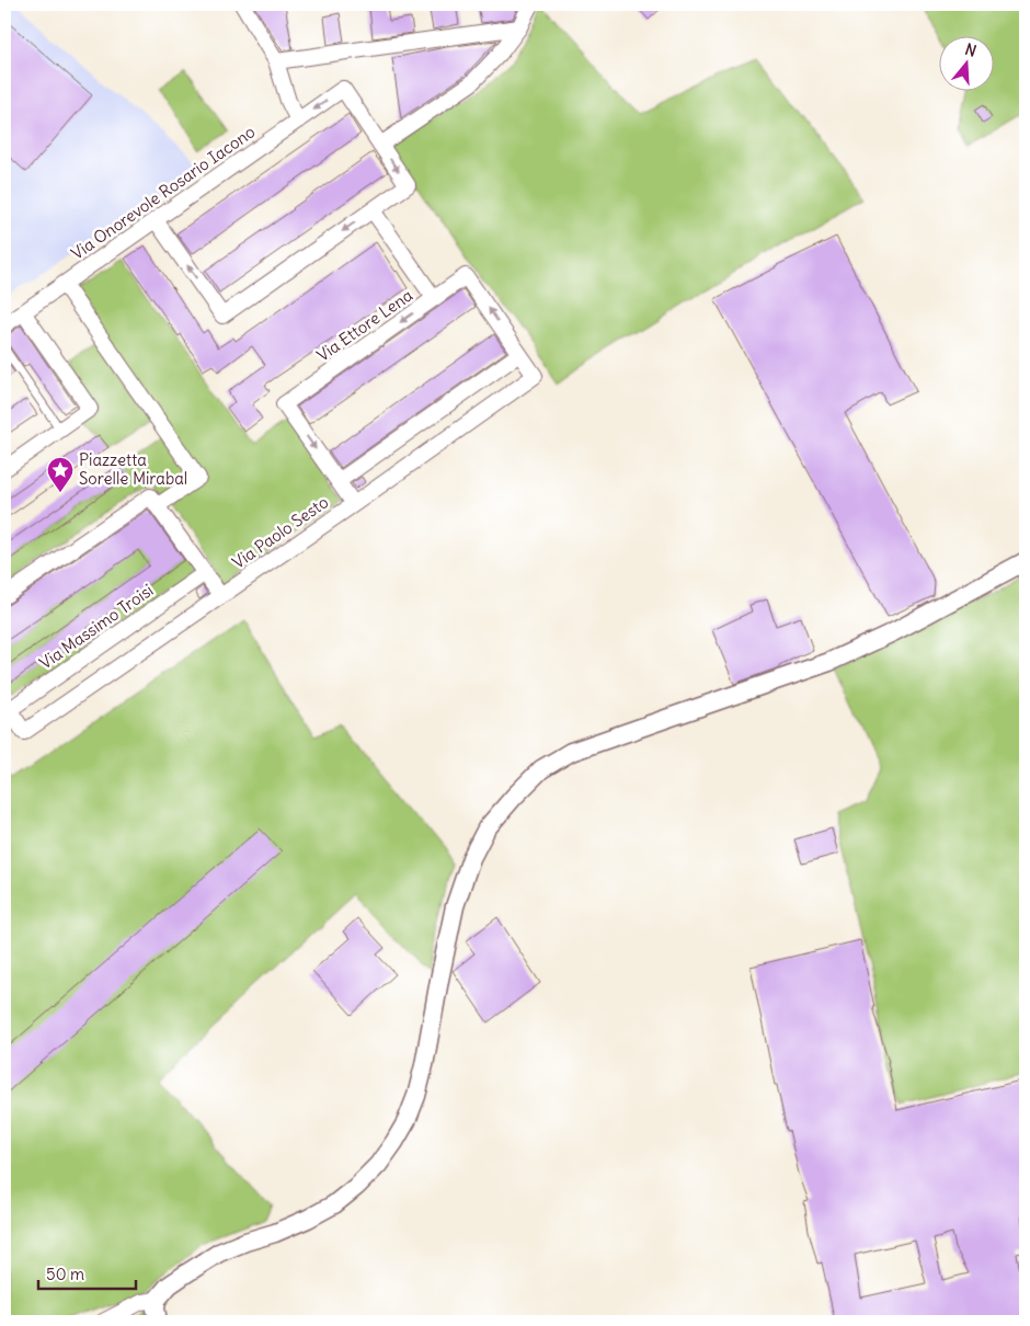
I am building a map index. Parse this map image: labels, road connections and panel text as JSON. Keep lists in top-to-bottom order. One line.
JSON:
{"streets":{"street":["Via Onorevole Rosario Iacono","Via Ettore Lena","Via Paolo Sesto","Via Massimo Troisi"]},"crossings":[["Via Ettore Lena","Via Paolo Sesto"],["Via Paolo Sesto","Via Massimo Troisi"]],"places":{"place":["Piazzetta Sorelle Mirabal"]},"scale_bar":"50 m","north":"top"}
